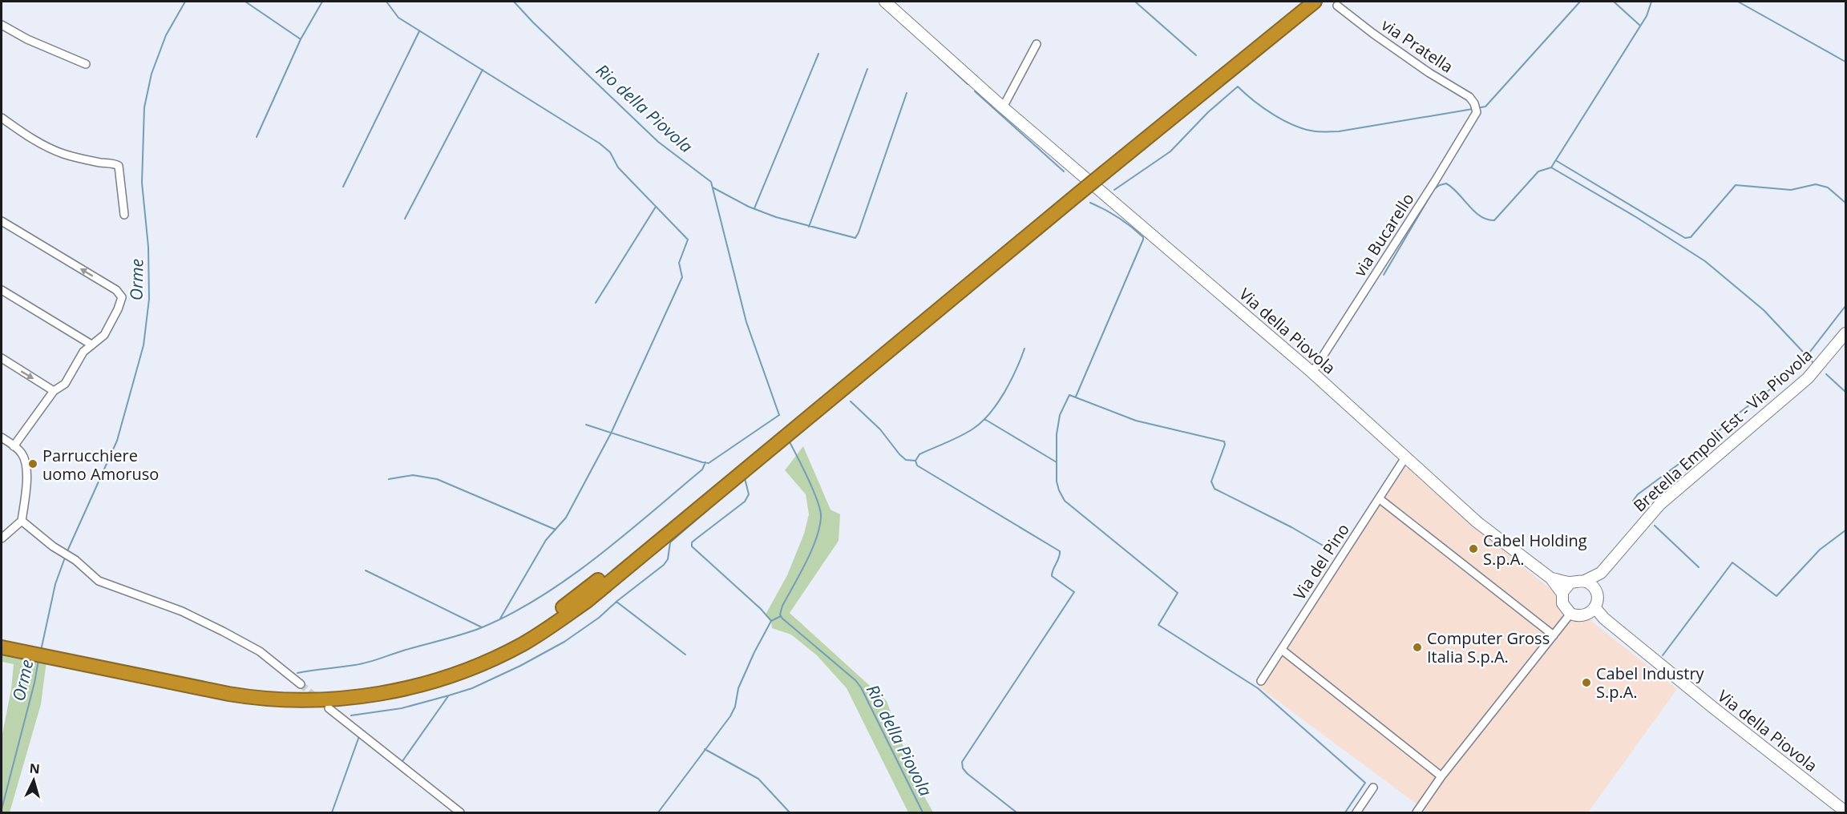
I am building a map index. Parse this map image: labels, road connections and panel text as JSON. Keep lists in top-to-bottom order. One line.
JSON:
{"streets":{"street":["via Pratella","via Bucarello","Via della Piovola","Bretella Empoli Est - Via Piovola","Via del Pino"]},"crossings":[["via Pratella","via Bucarello"],["via Bucarello","Via della Piovola"],["Via della Piovola","Via del Pino"]],"water":["Rio della Piovola","Orme"],"places":["Parrucchiere uomo Amoruso","Cabel Holding S.p.A.","Computer Gross Italia S.p.A.","Cabel Industry S.p.A."],"north":"top"}
